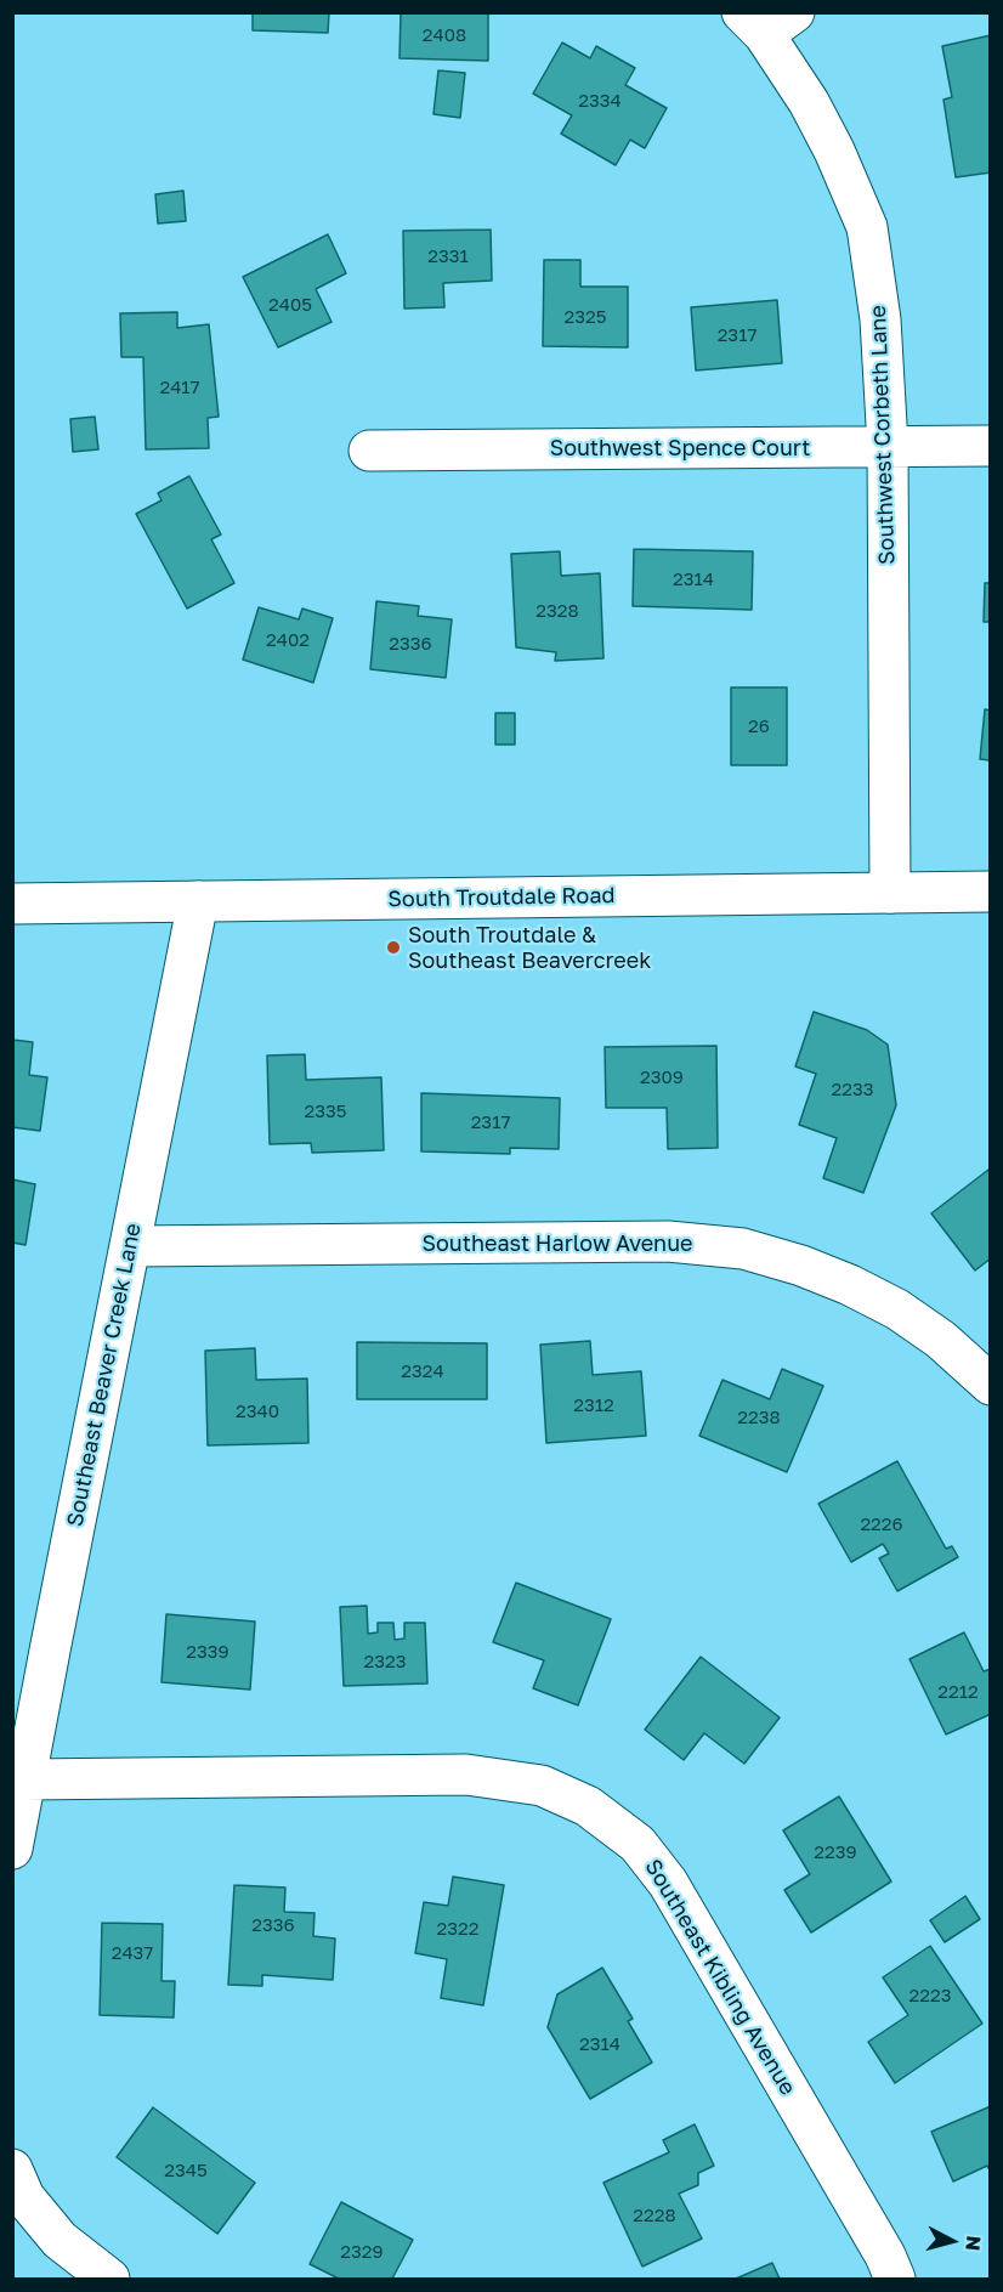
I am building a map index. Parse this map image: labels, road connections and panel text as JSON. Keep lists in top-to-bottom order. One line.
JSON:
{"streets":{"street":["Southwest Corbeth Lane","Southwest Spence Court","South Troutdale Road","Southeast Harlow Avenue","Southeast Beaver Creek Lane","Southeast Kibling Avenue"]},"crossings":[["Southwest Corbeth Lane","Southwest Spence Court"],["Southwest Corbeth Lane","South Troutdale Road"],["South Troutdale Road","Southeast Beaver Creek Lane"],["Southeast Harlow Avenue","Southeast Beaver Creek Lane"],["Southeast Beaver Creek Lane","Southeast Kibling Avenue"]],"places":["South Troutdale & Southeast Beavercreek"],"house_numbers":["2408","2334","2331","2405","2325","2317","2417","2314","2328","2402","2336","26","2309","2233","2335","2317","2324","2312","2340","2238","2226","2339","2323","2212","2239","2336","2322","2437","2223","2314","2345","2228","2329"],"north":"right"}
